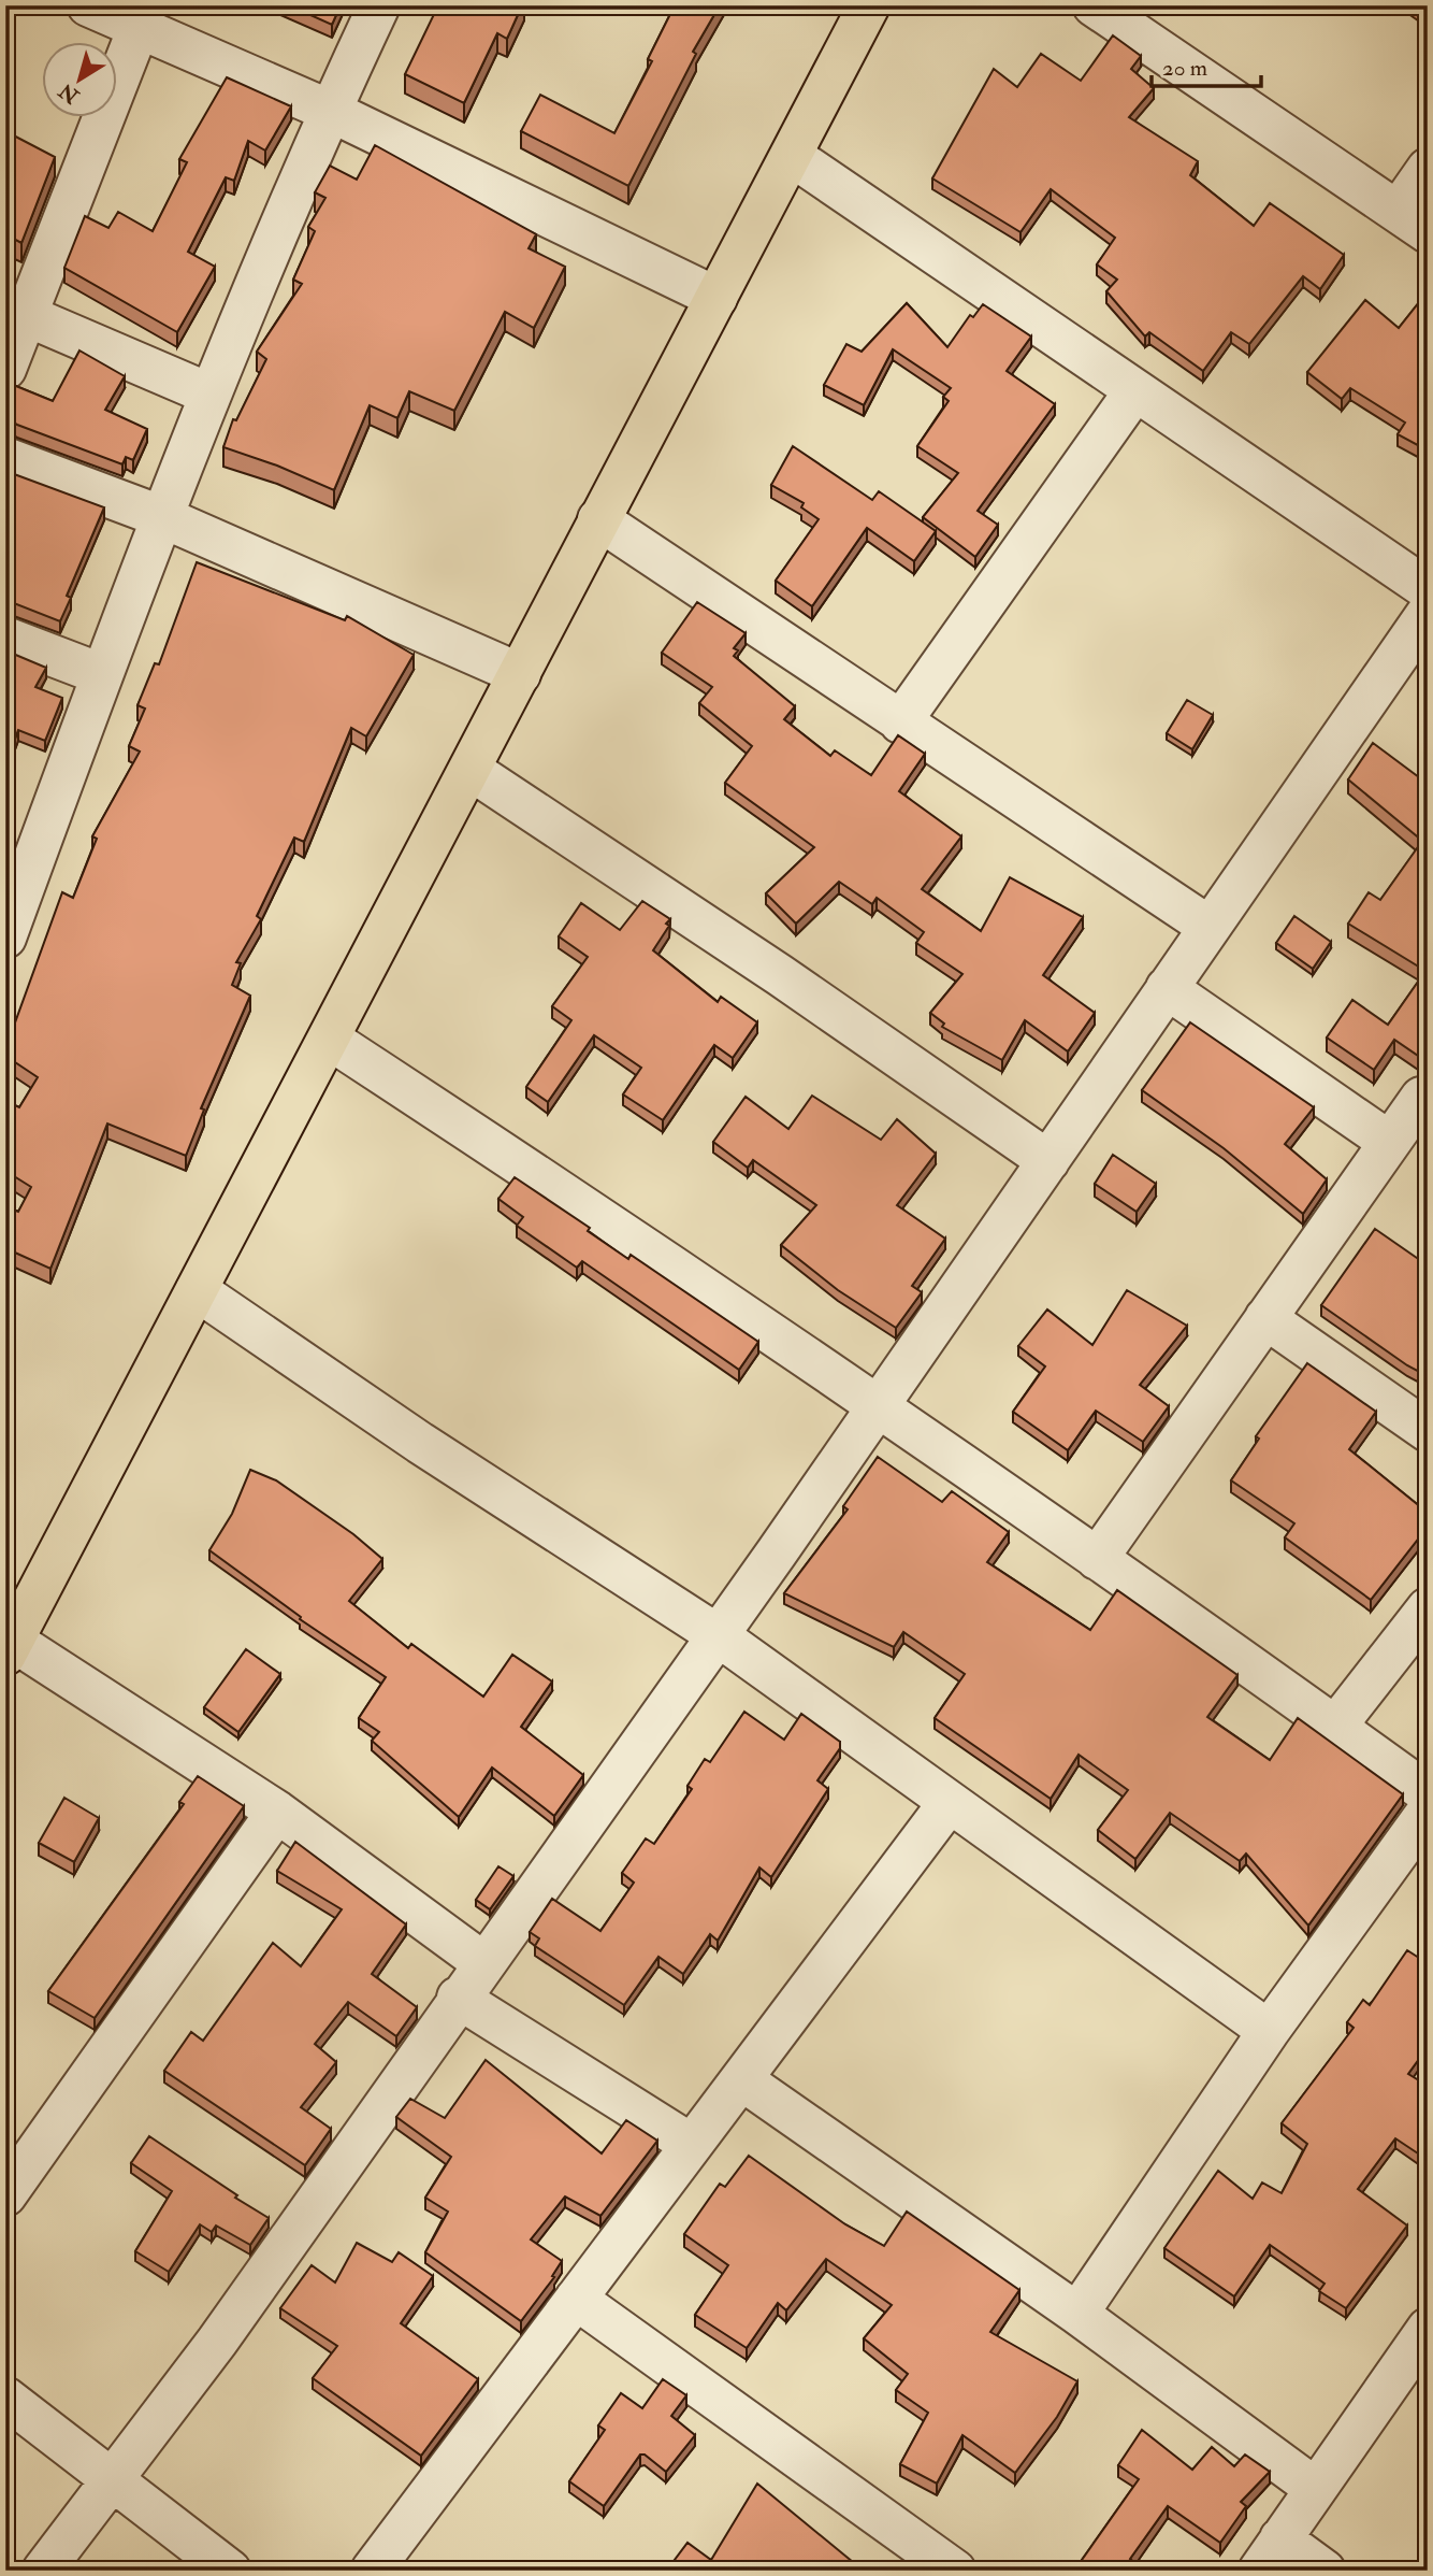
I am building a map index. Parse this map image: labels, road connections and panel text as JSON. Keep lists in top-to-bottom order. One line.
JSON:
{"scale_bar":"20 m","north":"bottom left"}
